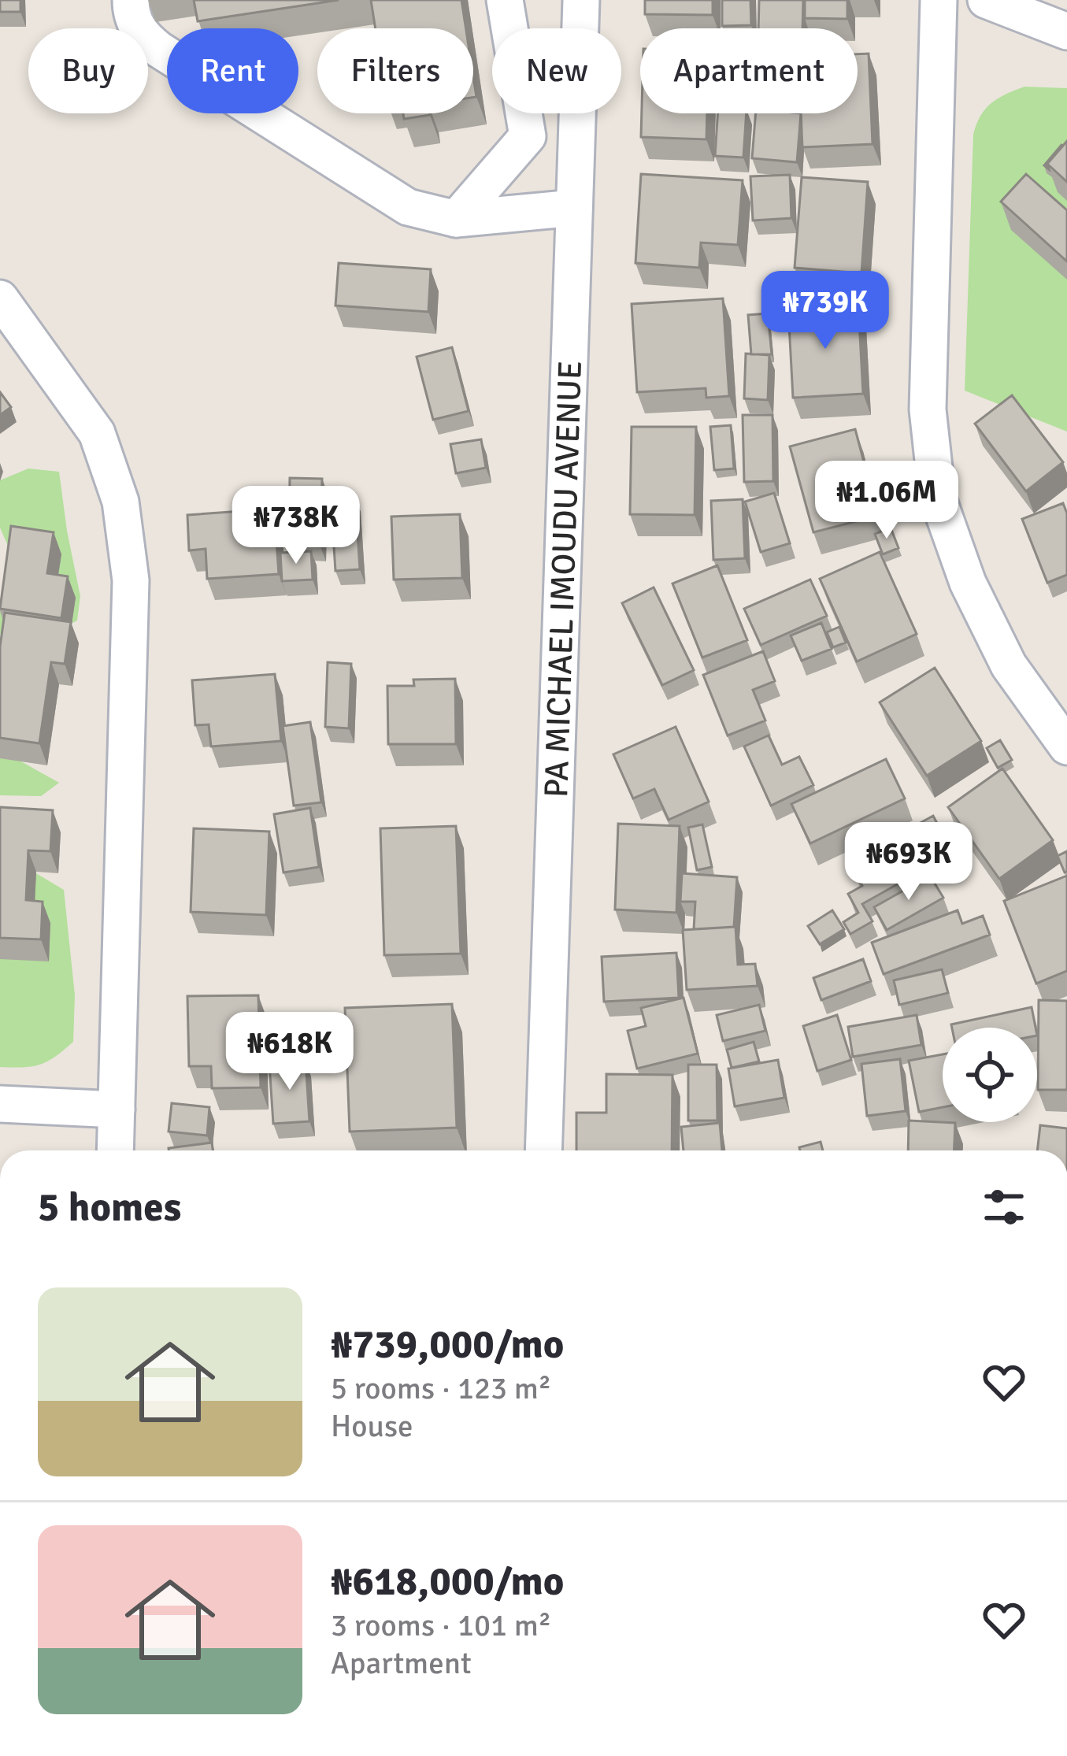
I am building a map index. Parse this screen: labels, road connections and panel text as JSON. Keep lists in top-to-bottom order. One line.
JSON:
{"streets":{"street":["PA MICHAEL IMOUDU AVENUE"]},"page":{"chip":["Buy","Rent","Filters","New","Apartment"],"price":["₦739K","₦1.06M","₦738K","₦693K","₦618K"],"heading":"5 homes","list":[{"name":"₦739,000/mo","note":"5 rooms · 123 m² · House"},{"name":"₦618,000/mo","note":"3 rooms · 101 m² · Apartment"}]}}
